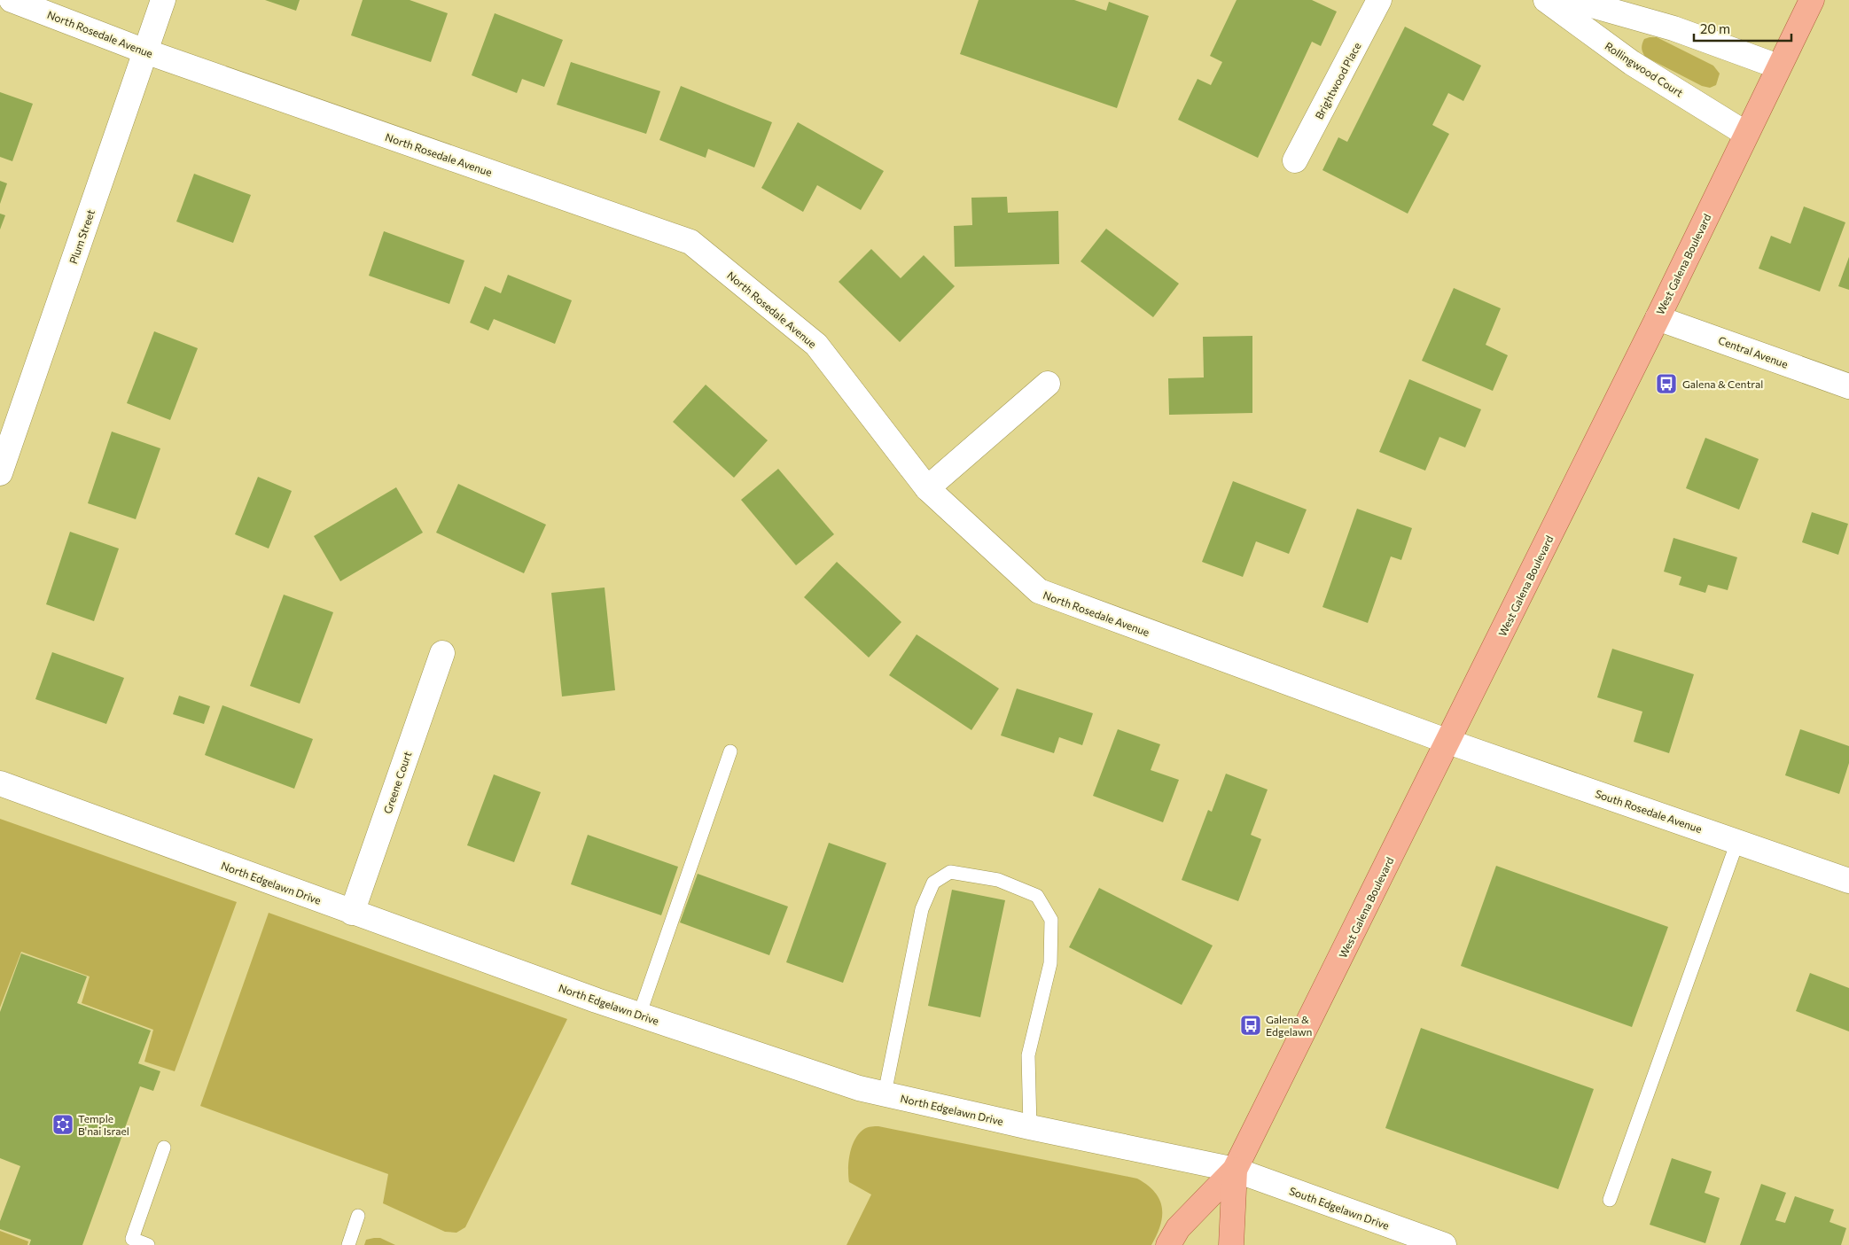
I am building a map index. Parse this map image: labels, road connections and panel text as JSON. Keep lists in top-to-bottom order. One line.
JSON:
{"streets":{"main road":["West Galena Boulevard"],"street":["North Rosedale Avenue","Rollingwood Court","Brightwood Place","Plum Street","Central Avenue","Greene Court","South Rosedale Avenue","North Edgelawn Drive","South Edgelawn Drive"]},"crossings":[["North Rosedale Avenue","Plum Street"],["North Rosedale Avenue","West Galena Boulevard"],["North Rosedale Avenue","South Rosedale Avenue"],["Rollingwood Court","West Galena Boulevard"],["West Galena Boulevard","Central Avenue"],["West Galena Boulevard","South Rosedale Avenue"],["West Galena Boulevard","North Edgelawn Drive"],["West Galena Boulevard","South Edgelawn Drive"],["Greene Court","North Edgelawn Drive"],["North Edgelawn Drive","South Edgelawn Drive"]],"places":{"bus stop":["Galena & Central","Galena & Edgelawn"],"synagogue":["Temple B'nai Israel"]},"scale_bar":"20 m"}
